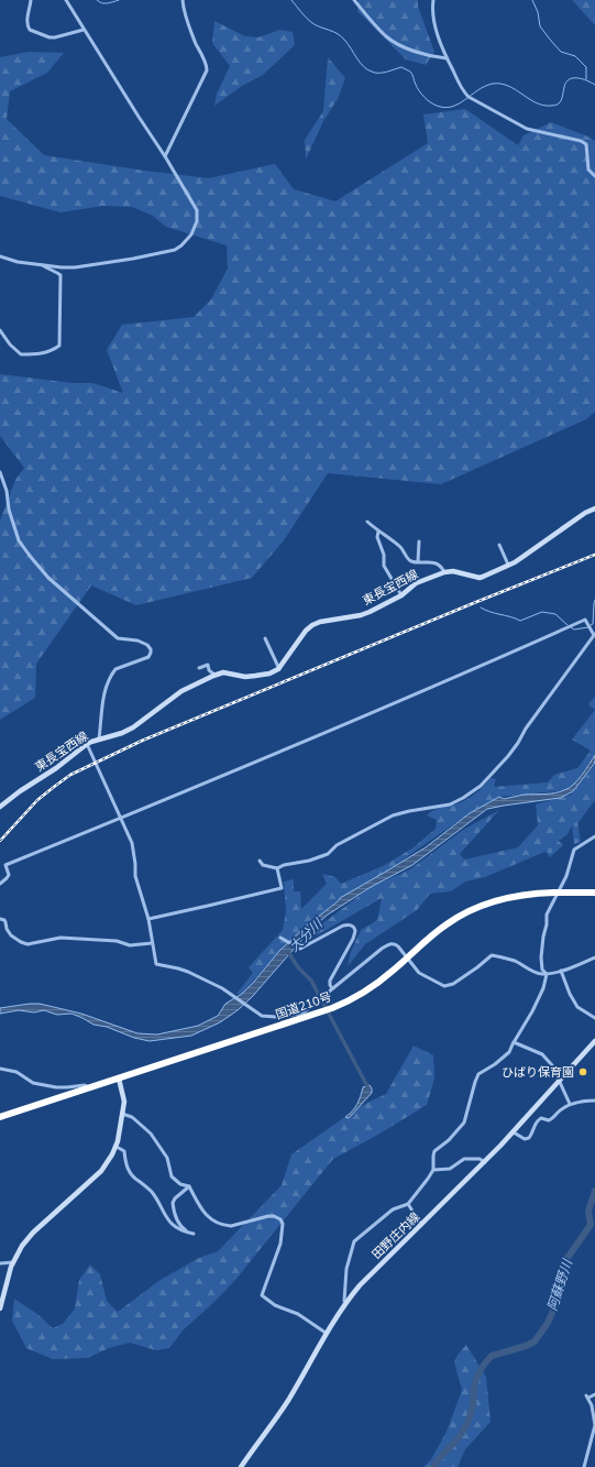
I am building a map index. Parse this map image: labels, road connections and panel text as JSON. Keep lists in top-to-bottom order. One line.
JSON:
{"streets":{"highway":["国道210号"],"main road":["東長宝西線","田野庄内線"]},"water":["大分川","阿蘇野川"],"places":["ひばり保育園"]}
